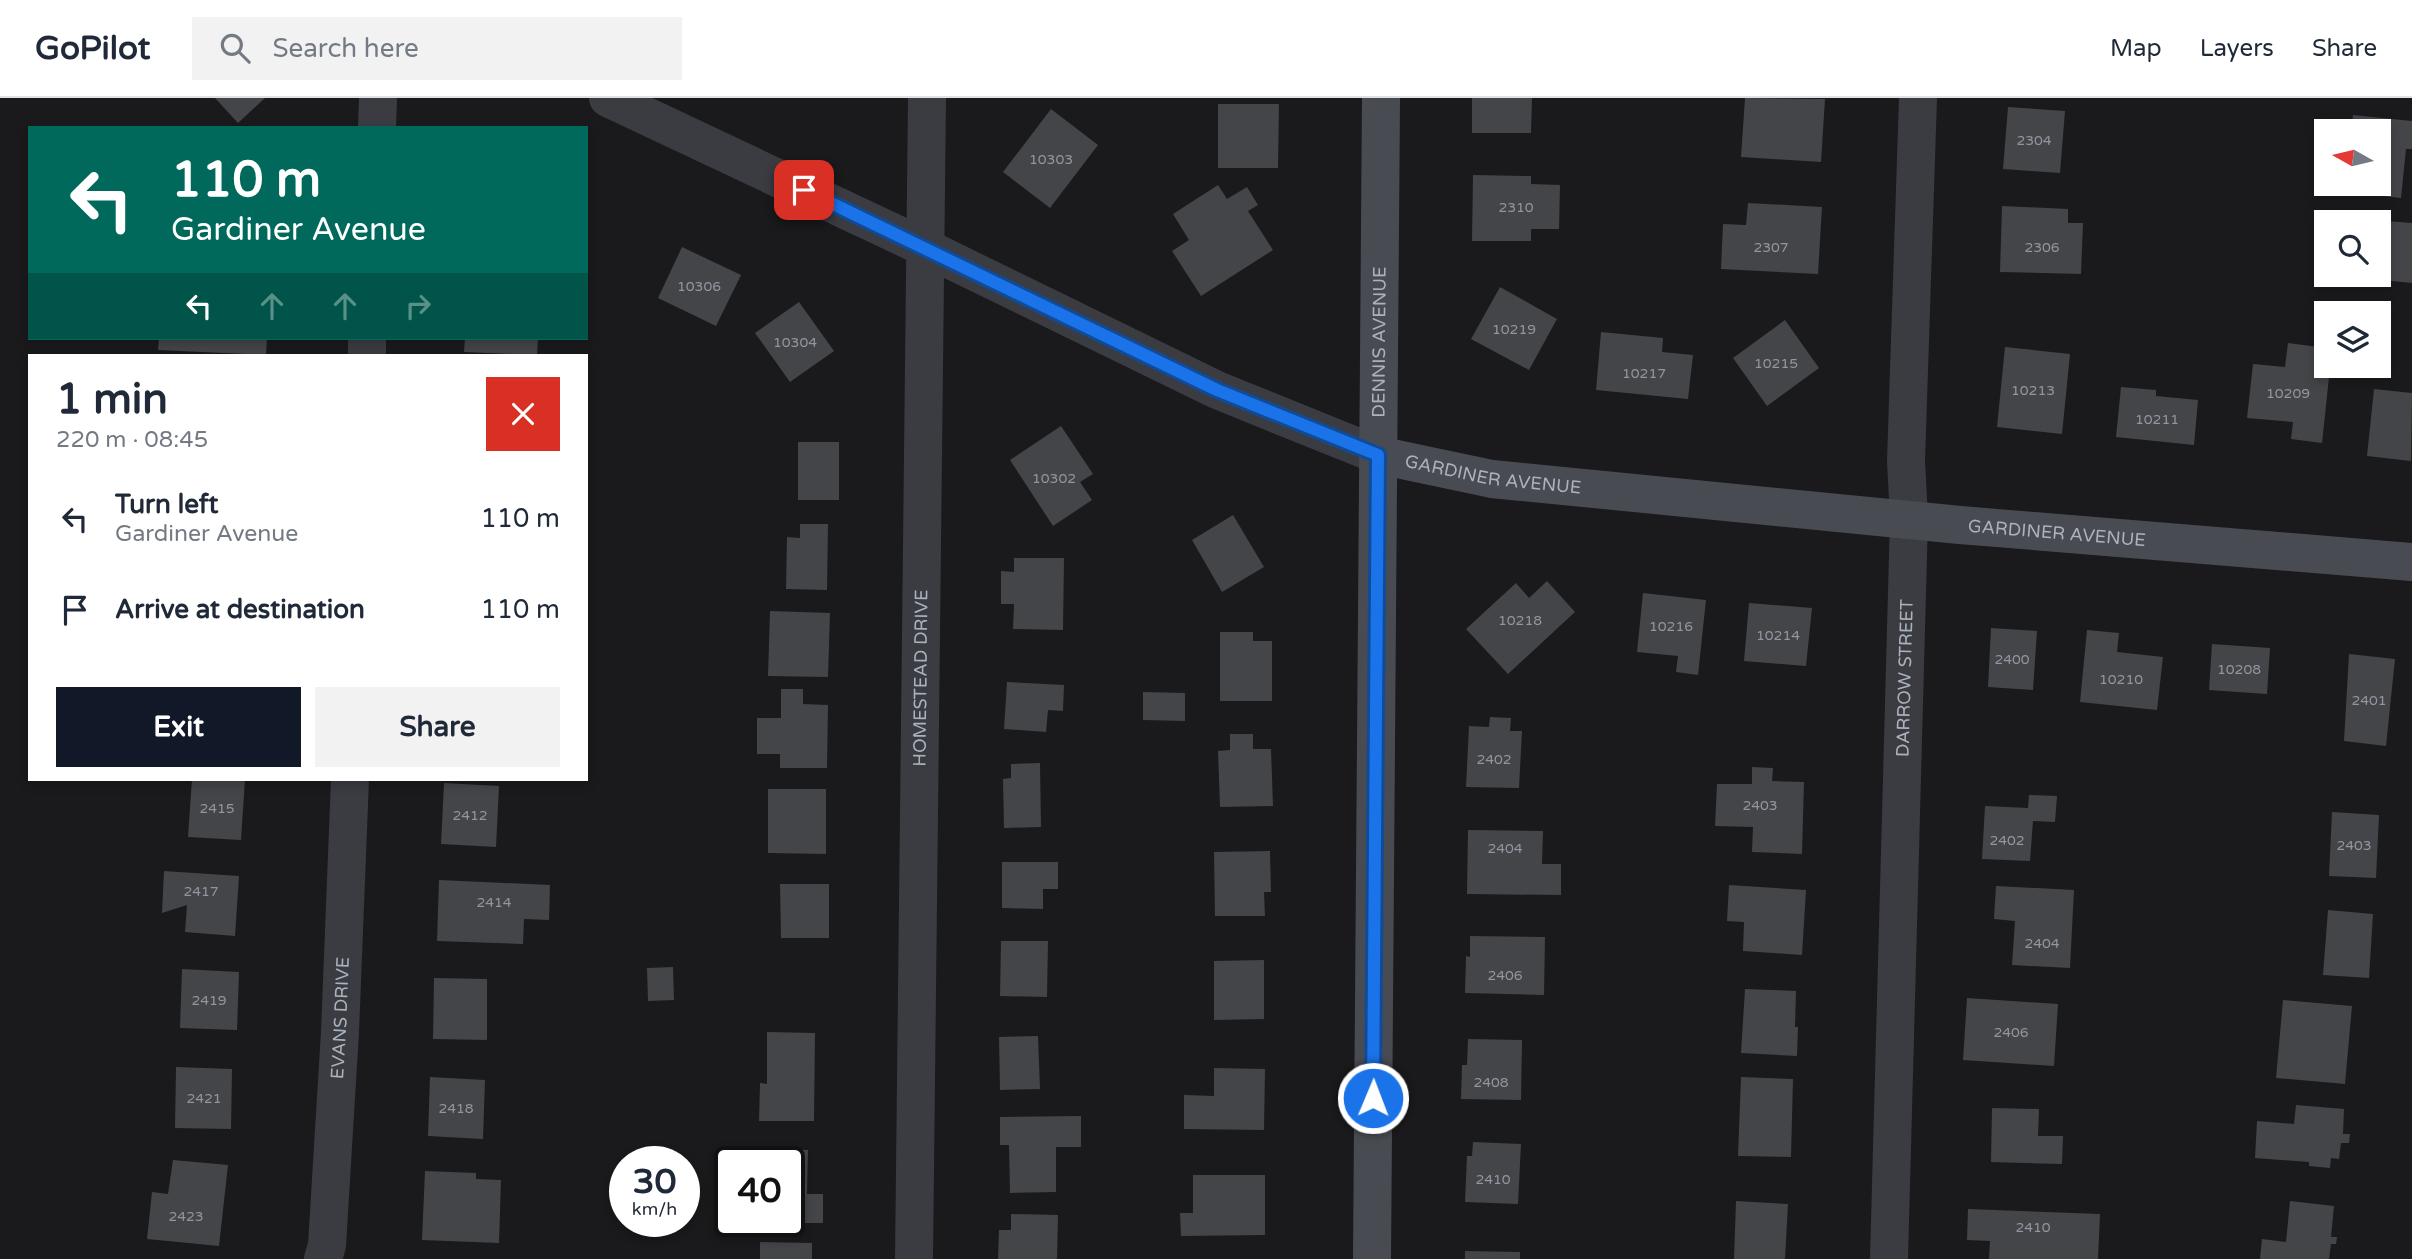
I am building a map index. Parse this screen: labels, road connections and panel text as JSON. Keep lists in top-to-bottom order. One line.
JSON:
{"streets":{"street":["DENNIS AVENUE","GARDINER AVENUE","DARROW STREET","HOMESTEAD DRIVE","EVANS DRIVE"]},"crossings":[["DENNIS AVENUE","GARDINER AVENUE"],["GARDINER AVENUE","DARROW STREET"],["GARDINER AVENUE","HOMESTEAD DRIVE"]],"house_numbers":["2304","10303","2310","2307","2306","10306","10219","10304","10215","10217","10213","10209","10211","10302","10218","10216","10214","2400","10208","10210","2401","2402","2403","2415","2412","2402","2403","2404","2417","2414","2404","2406","2419","2406","2408","2421","2418","2410","2423","2410"],"north":"left","page":{"header":"GoPilot","search":"Search here","nav":["Map","Layers","Share"],"turn":["110 m","Gardiner Avenue"],"heading":["1 min","220 m · 08:45"],"list":[{"name":"Turn left","note":"Gardiner Avenue","value":"110 m"},{"name":"Arrive at destination","value":"110 m"}],"buttons":["Exit","Share"],"speed":"30 km/h","limit":"40"}}
